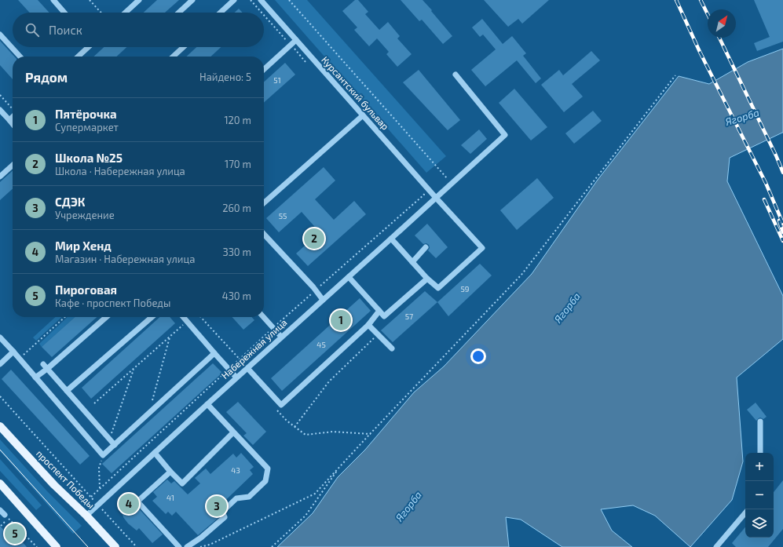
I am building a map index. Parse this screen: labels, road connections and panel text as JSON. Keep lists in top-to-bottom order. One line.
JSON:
{"streets":{"main road":["проспект Победы"],"street":["Курсантский бульвар","Набережная улица"]},"crossings":[["Курсантский бульвар","Набережная улица"],["Набережная улица","проспект Победы"]],"water":["Ягорба"],"house_numbers":["51","55","59","57","45","43","41"],"north":"top right","page":{"search":"Поиск","heading":["Рядом","Найдено: 5"],"list":[{"mark":"1","name":"Пятёрочка","note":"Супермаркет","value":"120 m"},{"mark":"2","name":"Школа №25","note":"Школа · Набережная улица","value":"170 m"},{"mark":"3","name":"СДЭК","note":"Учреждение","value":"260 m"},{"mark":"4","name":"Мир Хенд","note":"Магазин · Набережная улица","value":"330 m"},{"mark":"5","name":"Пироговая","note":"Кафе · проспект Победы","value":"430 m"}],"pins":["2","1","4","3","5"],"map_buttons":["+","−"]}}
